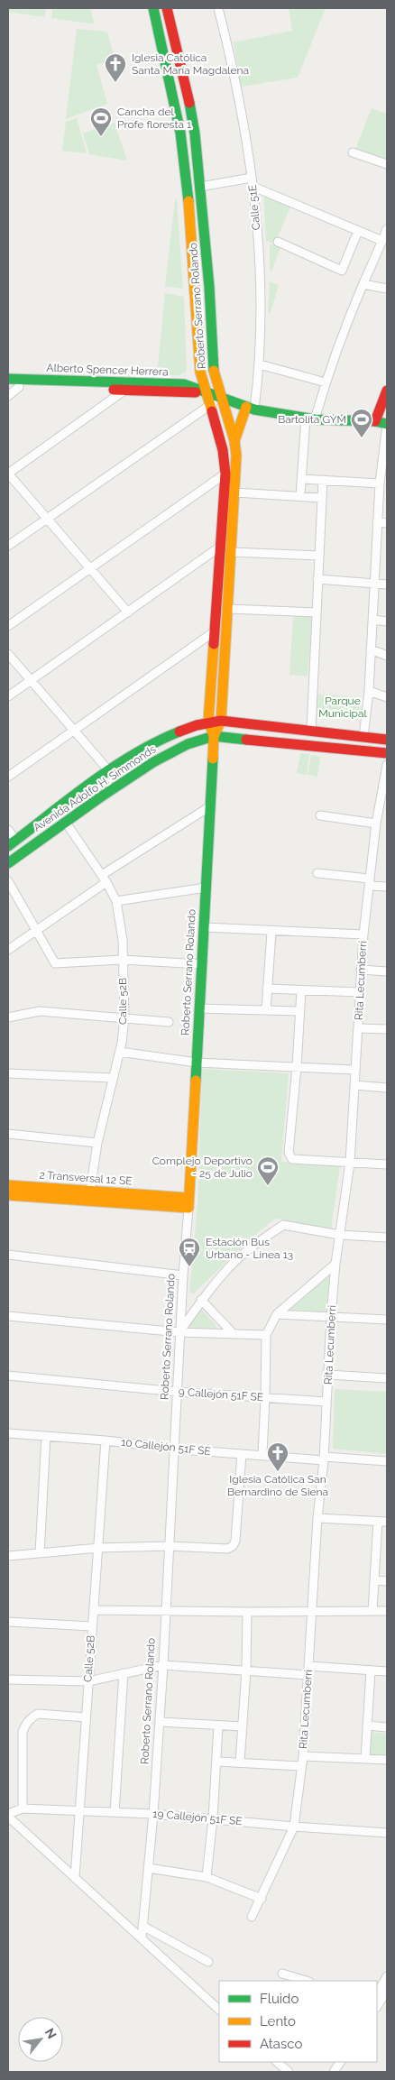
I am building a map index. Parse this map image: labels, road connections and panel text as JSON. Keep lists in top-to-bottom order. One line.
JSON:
{"streets":{"main road":["Roberto Serrano Rolando","Alberto Spencer Herrera","Avenida Adolfo H. Simmonds","2 Transversal 12 SE"],"street":["Calle 51E","Rita Lecumberri","Calle 52B","9 Callejón 51F SE","10 Callejón 51F SE","19 Callejón 51F SE"]},"crossings":[["Calle 51E","Alberto Spencer Herrera"],["Roberto Serrano Rolando","Alberto Spencer Herrera"],["Roberto Serrano Rolando","Avenida Adolfo H. Simmonds"],["Roberto Serrano Rolando","2 Transversal 12 SE"],["Roberto Serrano Rolando","9 Callejón 51F SE"],["Roberto Serrano Rolando","10 Callejón 51F SE"],["Roberto Serrano Rolando","19 Callejón 51F SE"],["Avenida Adolfo H. Simmonds","Calle 52B"],["Rita Lecumberri","9 Callejón 51F SE"],["Rita Lecumberri","10 Callejón 51F SE"],["Rita Lecumberri","19 Callejón 51F SE"],["Calle 52B","2 Transversal 12 SE"],["Calle 52B","10 Callejón 51F SE"],["Calle 52B","19 Callejón 51F SE"]],"parks":["Parque Municipal"],"places":{"church":["Iglesia Católica Santa María Magdalena","Iglesia Católica San Bernardino de Siena"],"sports":["Cancha del Profe floresta 1","Bartolita GYM","Complejo Deportivo - 25 de Julio"],"station":["Estación Bus Urbano - Linea 13"]},"legend":["Fluido","Lento","Atasco"],"north":"top right"}
